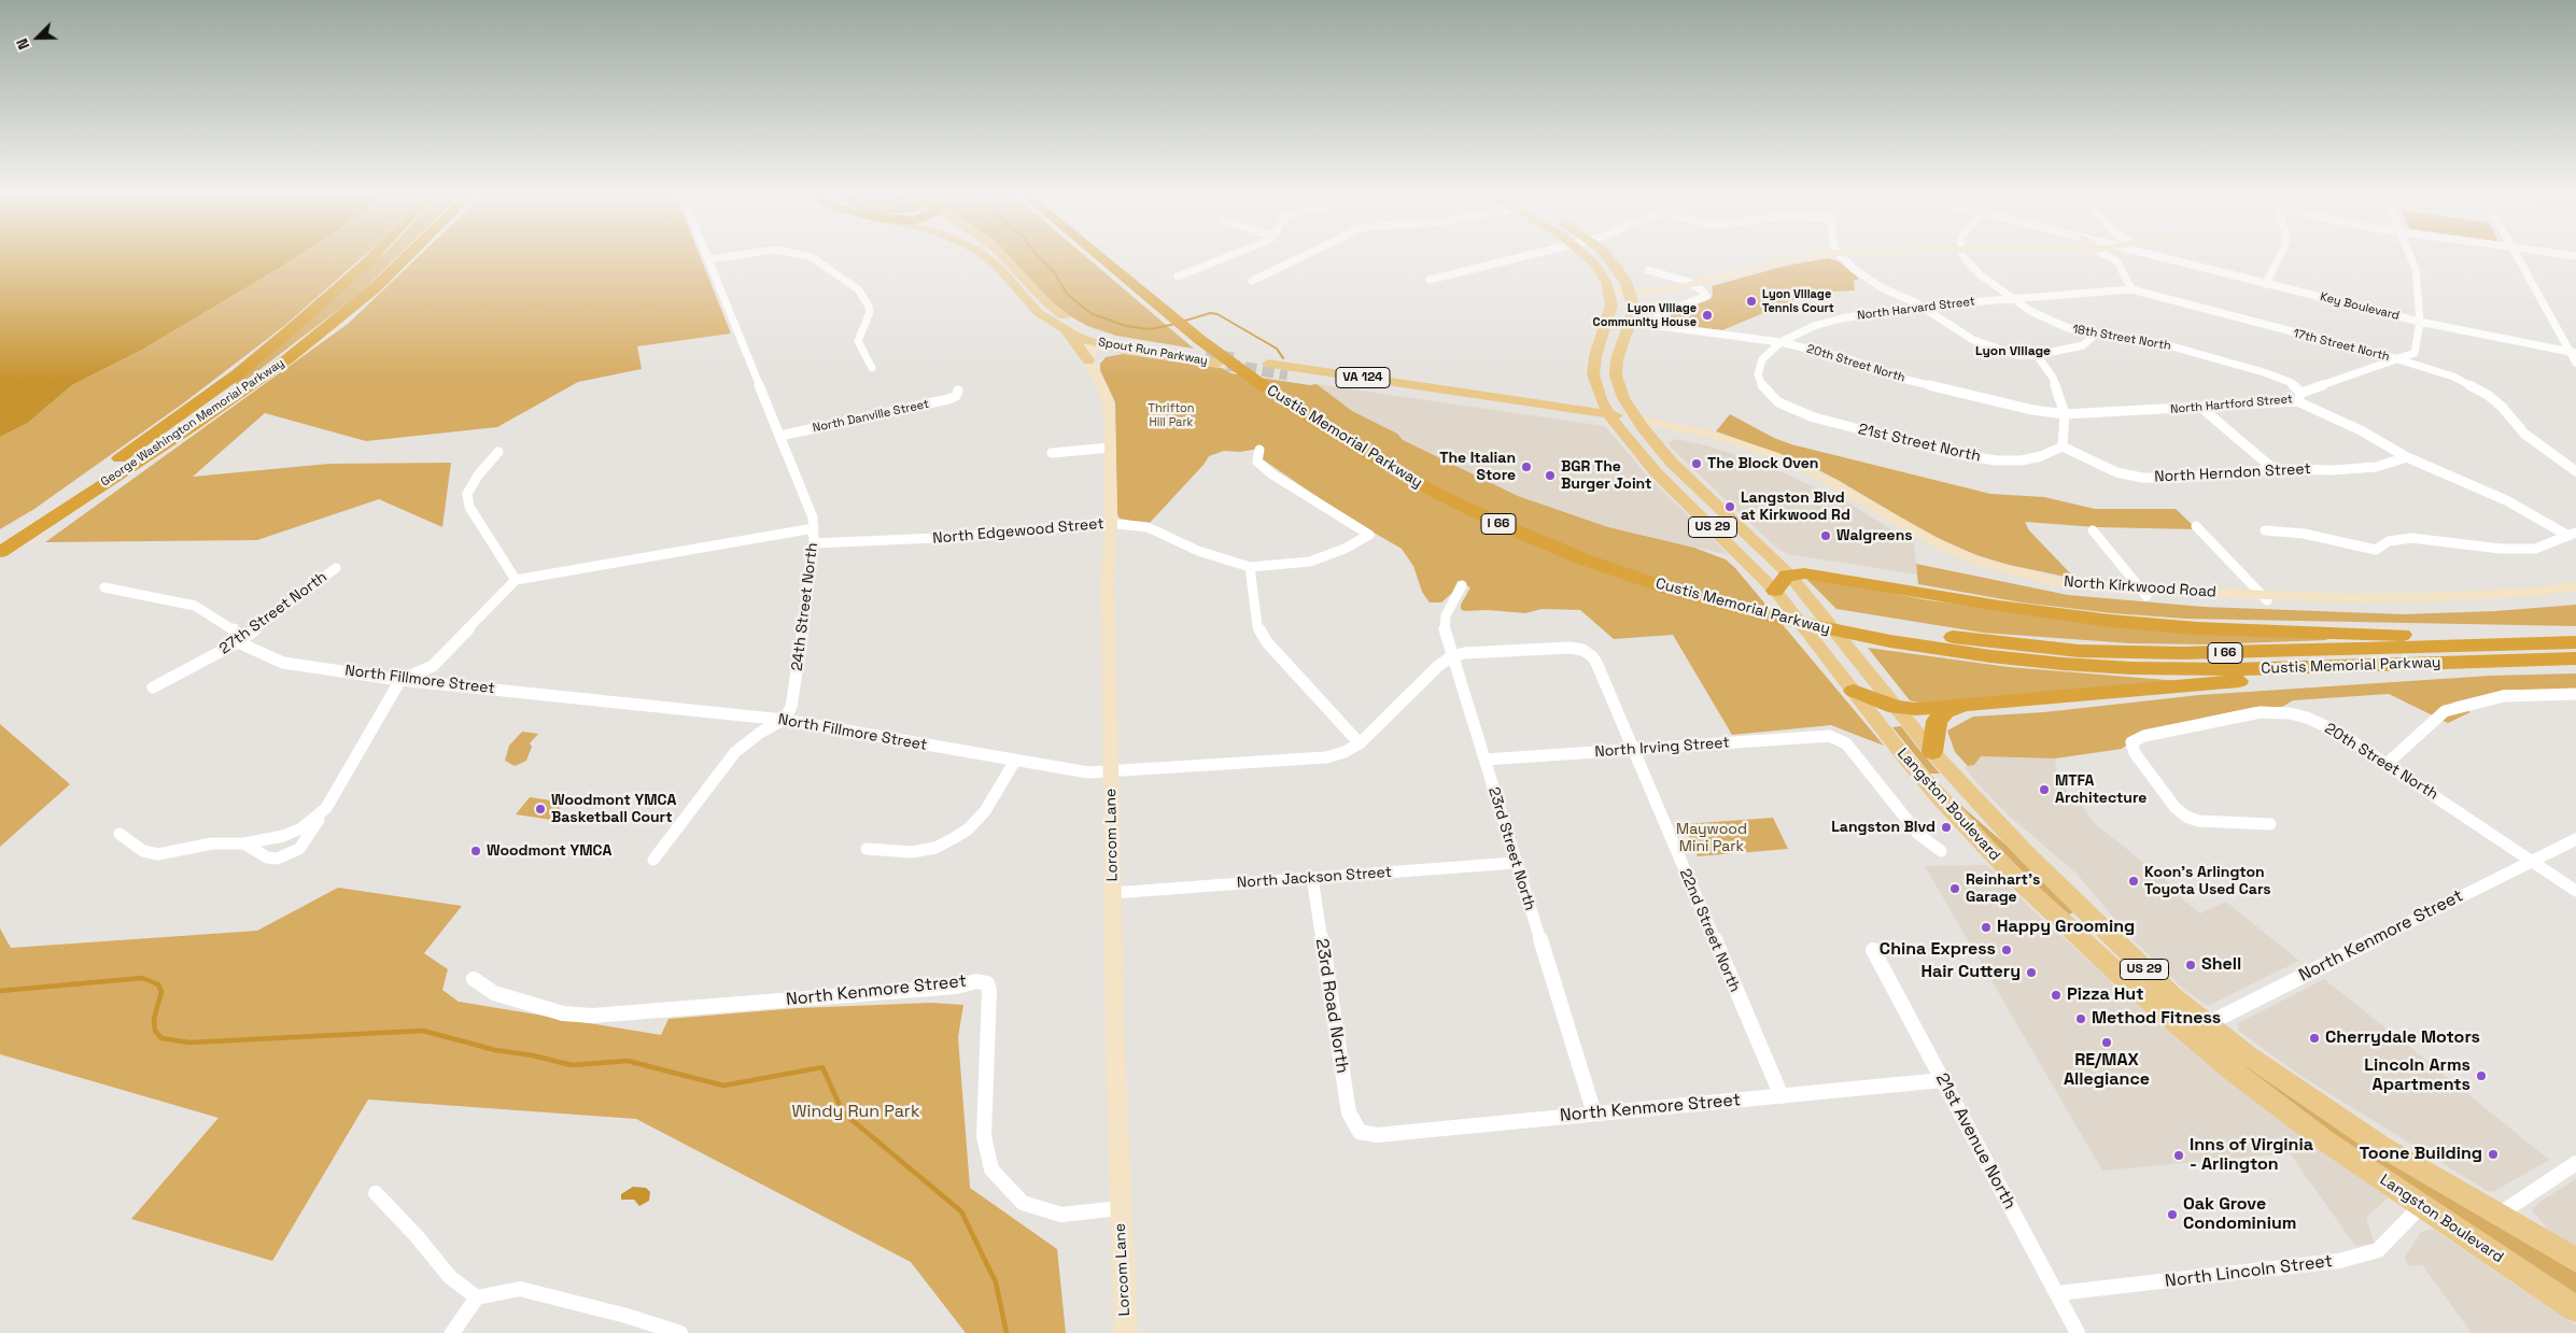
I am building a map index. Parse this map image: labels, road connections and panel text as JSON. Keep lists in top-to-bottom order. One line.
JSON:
{"streets":{"highway":["George Washington Memorial Parkway","Custis Memorial Parkway","I 66"],"main road":["Spout Run Parkway","VA 124","US 29","Langston Boulevard"],"street":["Key Boulevard","North Harvard Street","18th Street North","17th Street North","20th Street North","North Hartford Street","North Danville Street","21st Street North","North Herndon Street","North Edgewood Street","North Kirkwood Road","24th Street North","27th Street North","North Fillmore Street","North Irving Street","Lorcom Lane","23rd Street North","North Jackson Street","22nd Street North","North Kenmore Street","23rd Road North","21st Avenue North","North Lincoln Street"]},"crossings":[["Key Boulevard","North Hartford Street"],["North Harvard Street","18th Street North"],["North Harvard Street","17th Street North"],["North Harvard Street","20th Street North"],["North Harvard Street","21st Street North"],["18th Street North","North Hartford Street"],["18th Street North","North Herndon Street"],["17th Street North","North Hartford Street"],["20th Street North","North Hartford Street"],["20th Street North","North Kenmore Street"],["VA 124","North Kirkwood Road"],["VA 124","Langston Boulevard"],["North Danville Street","24th Street North"],["21st Street North","North Herndon Street"],["North Edgewood Street","24th Street North"],["North Edgewood Street","Lorcom Lane"],["North Kirkwood Road","Langston Boulevard"],["24th Street North","North Fillmore Street"],["27th Street North","North Fillmore Street"],["North Fillmore Street","Lorcom Lane"],["North Fillmore Street","23rd Street North"],["North Fillmore Street","22nd Street North"],["North Irving Street","23rd Street North"],["North Irving Street","22nd Street North"],["Langston Boulevard","North Kenmore Street"],["Langston Boulevard","North Lincoln Street"],["Lorcom Lane","North Jackson Street"],["Lorcom Lane","North Kenmore Street"],["23rd Street North","North Jackson Street"],["23rd Street North","North Kenmore Street"],["North Jackson Street","23rd Road North"],["22nd Street North","North Kenmore Street"],["North Kenmore Street","23rd Road North"],["North Kenmore Street","21st Avenue North"],["21st Avenue North","North Lincoln Street"]],"districts":["Lyon Village"],"parks":["Thrifton Hill Park","Maywood Mini Park","Windy Run Park"],"places":["Lyon Village Tennis Court","Lyon Village Community House","The Block Oven","The Italian Store","BGR The Burger Joint","Langston Blvd at Kirkwood Rd","Walgreens","MTFA Architecture","Woodmont YMCA Basketball Court","Langston Blvd","Woodmont YMCA","Koon's Arlington Toyota Used Cars","Reinhart's Garage","Happy Grooming","China Express","Shell","Hair Cuttery","Pizza Hut","Method Fitness","Cherrydale Motors","RE/MAX Allegiance","Lincoln Arms Apartments","Toone Building","Inns of Virginia - Arlington","Oak Grove Condominium"],"north":"bottom left"}
